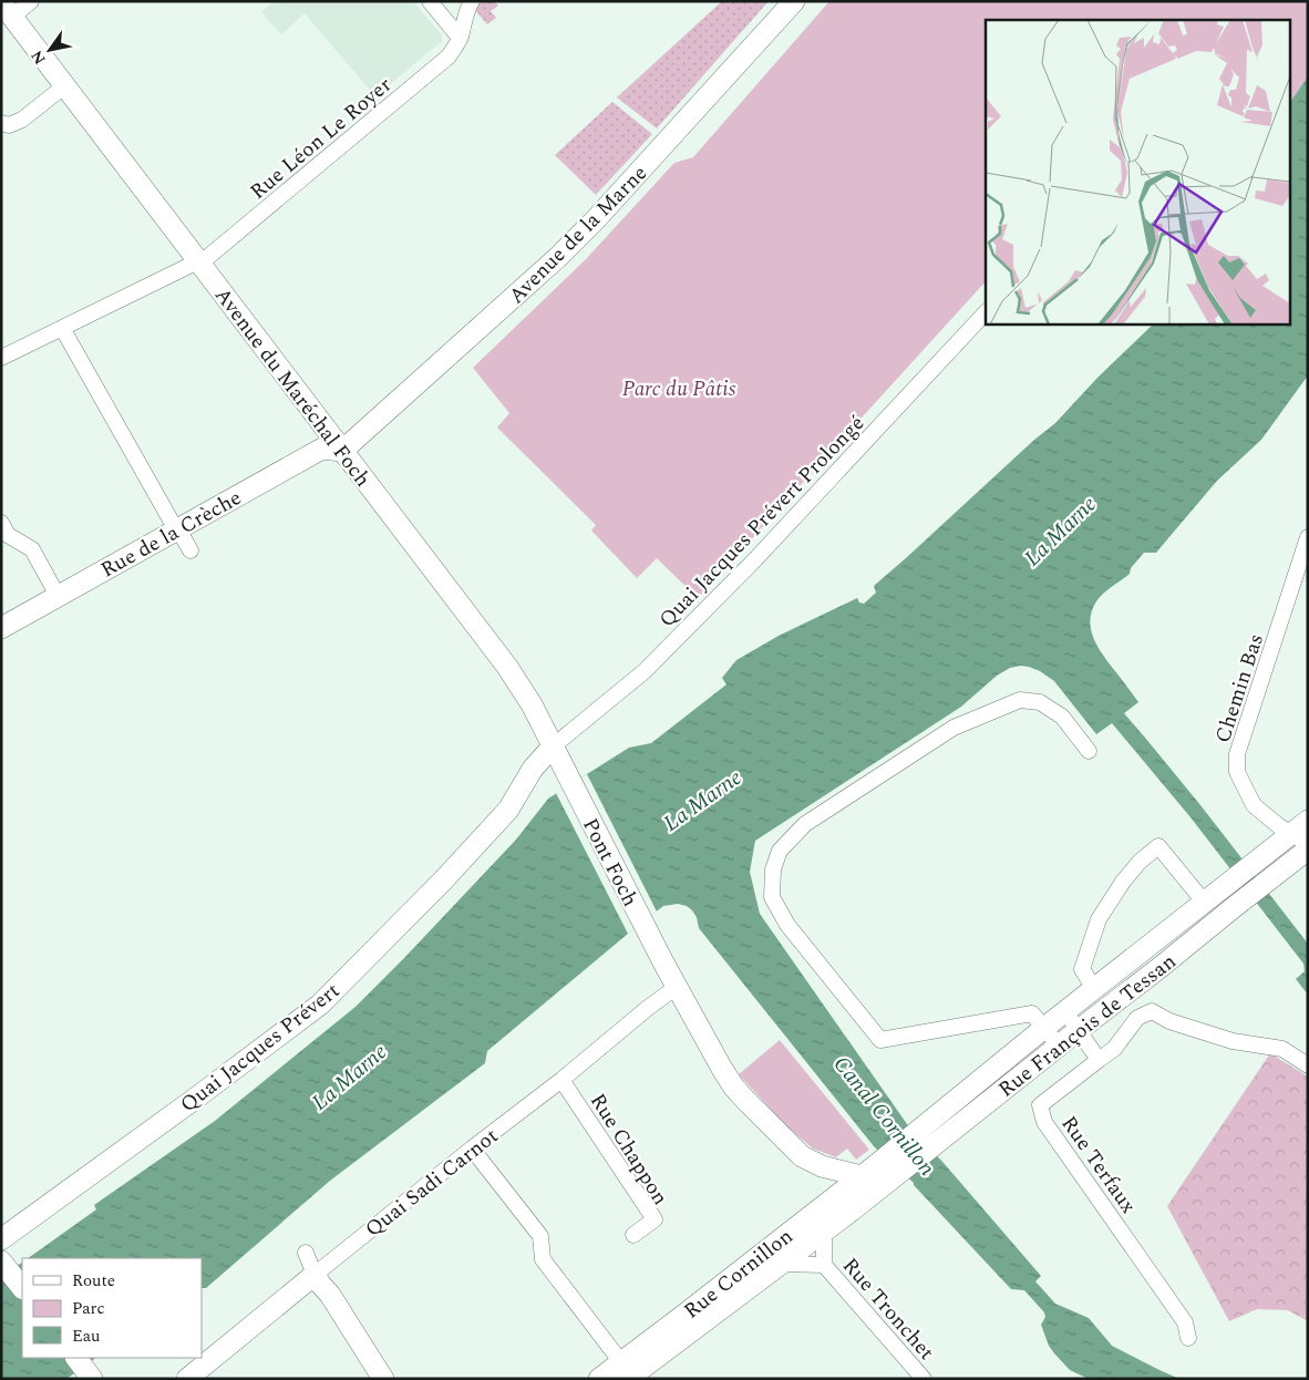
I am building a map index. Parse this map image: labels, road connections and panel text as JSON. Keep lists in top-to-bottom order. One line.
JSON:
{"streets":{"main road":["Avenue de la Marne","Avenue du Maréchal Foch","Rue de la Crèche","Pont Foch","Rue François de Tessan","Quai Jacques Prévert","Quai Sadi Carnot","Rue Cornillon"],"street":["Rue Léon Le Royer","Quai Jacques Prévert Prolongé","Chemin Bas","Rue Chappon","Rue Terfaux","Rue Tronchet"]},"crossings":[["Rue Léon Le Royer","Avenue du Maréchal Foch"],["Avenue de la Marne","Avenue du Maréchal Foch"],["Avenue de la Marne","Rue de la Crèche"],["Avenue du Maréchal Foch","Quai Jacques Prévert Prolongé"],["Avenue du Maréchal Foch","Rue de la Crèche"],["Avenue du Maréchal Foch","Pont Foch"],["Avenue du Maréchal Foch","Quai Jacques Prévert"],["Quai Jacques Prévert Prolongé","Quai Jacques Prévert"],["Chemin Bas","Rue François de Tessan"],["Pont Foch","Quai Sadi Carnot"],["Pont Foch","Rue Cornillon"],["Rue François de Tessan","Rue Cornillon"],["Rue Chappon","Quai Sadi Carnot"]],"water":["La Marne","Canal Cornillon"],"parks":["Parc du Pâtis"],"legend":["Route","Parc","Eau"],"north":"bottom left"}
